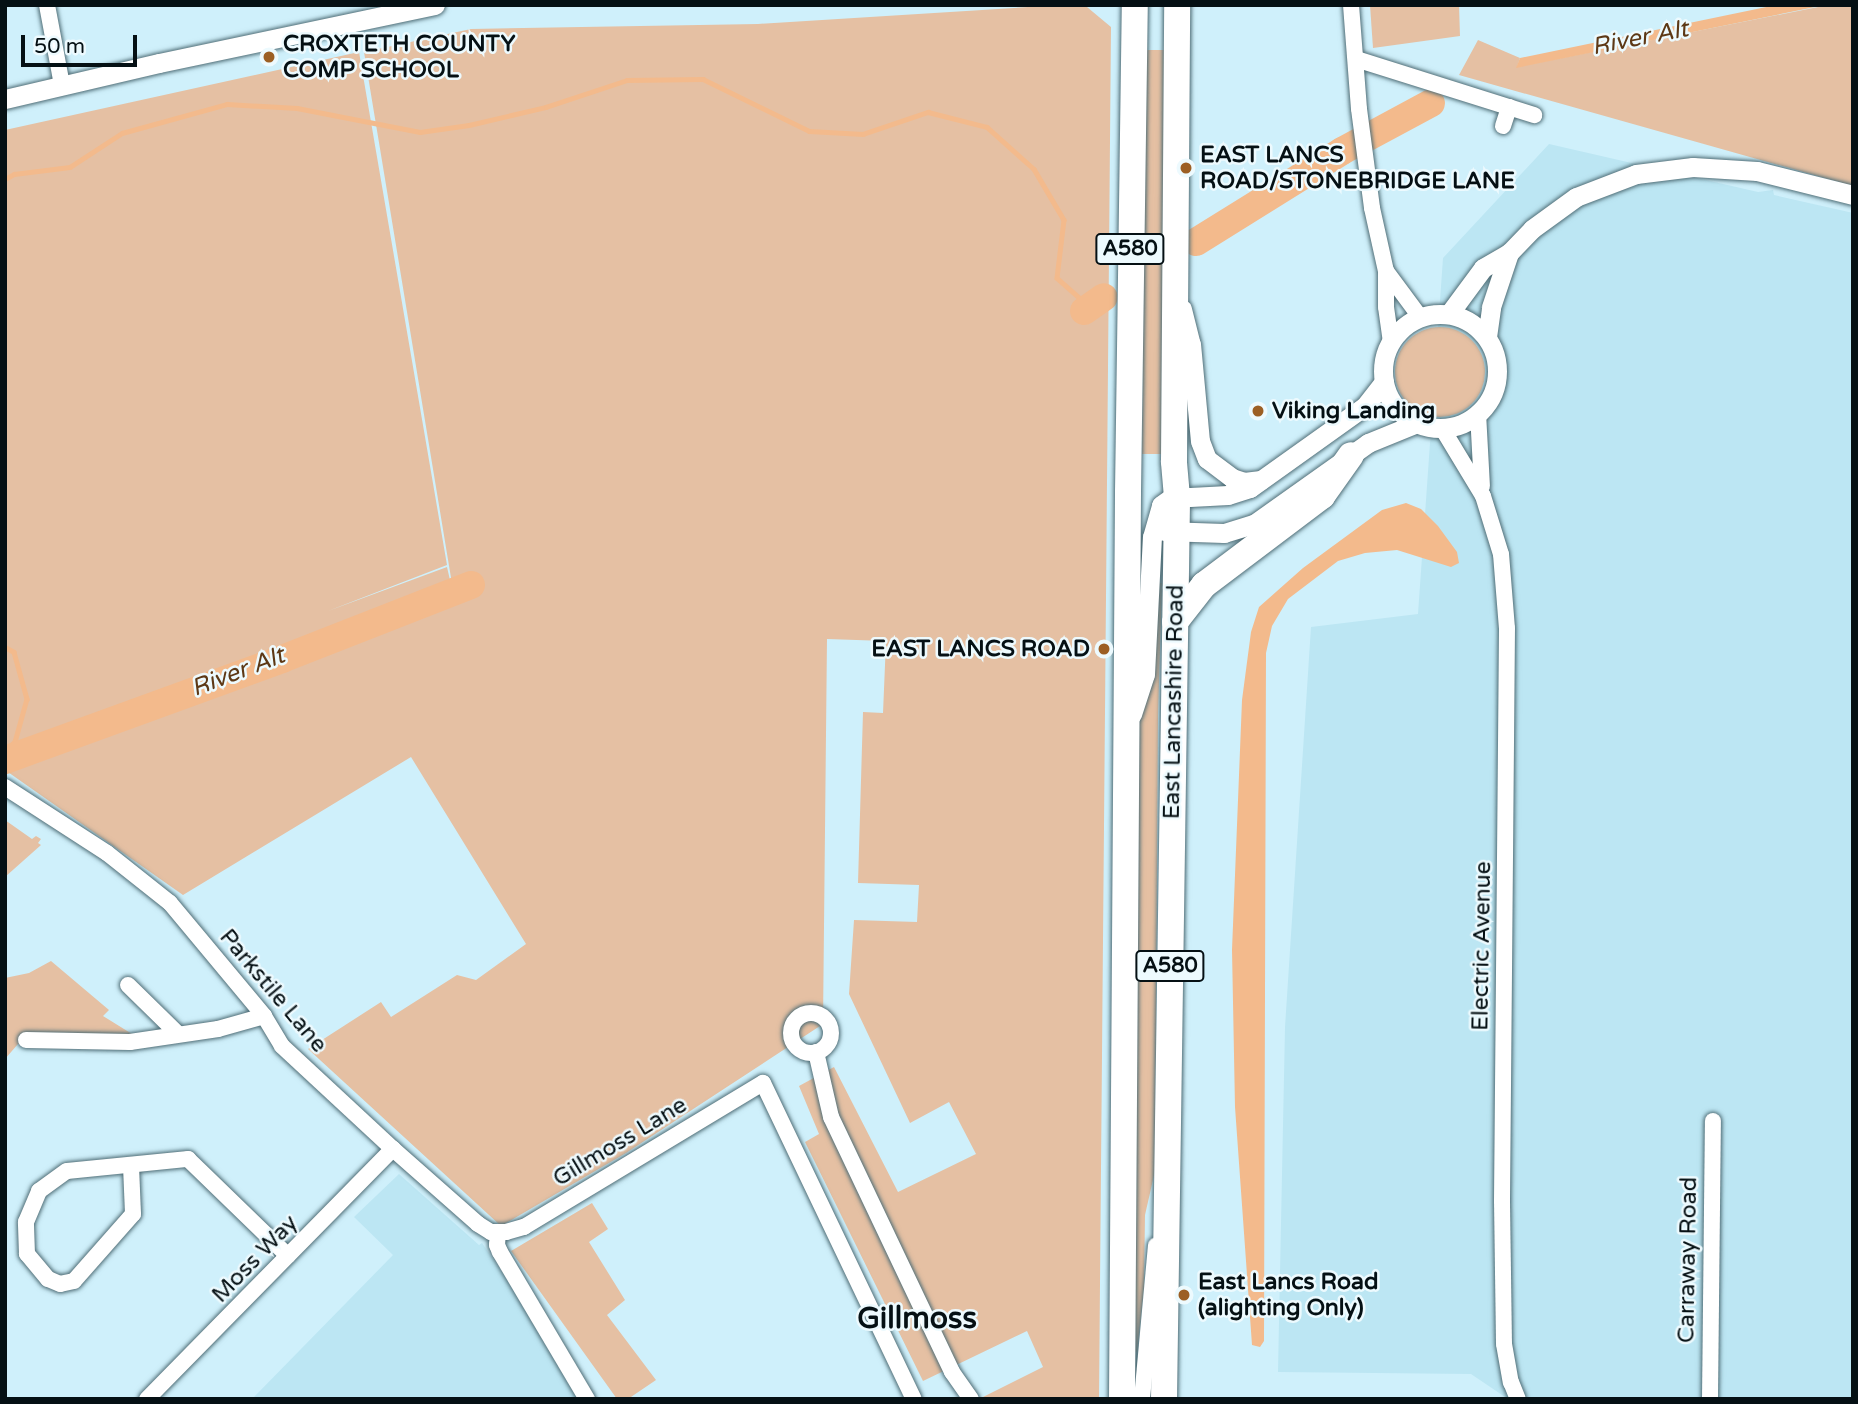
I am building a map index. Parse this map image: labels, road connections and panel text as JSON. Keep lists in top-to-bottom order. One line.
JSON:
{"streets":{"highway":["A580","East Lancashire Road"],"street":["Electric Avenue","Parkstile Lane","Gillmoss Lane","Moss Way","Carraway Road"]},"crossings":[["Parkstile Lane","Gillmoss Lane"],["Parkstile Lane","Moss Way"]],"districts":["Gillmoss"],"water":["River Alt"],"places":["CROXTETH COUNTY COMP SCHOOL","EAST LANCS ROAD/STONEBRIDGE LANE","Viking Landing","EAST LANCS ROAD","East Lancs Road (alighting Only)"],"scale_bar":"50 m"}
